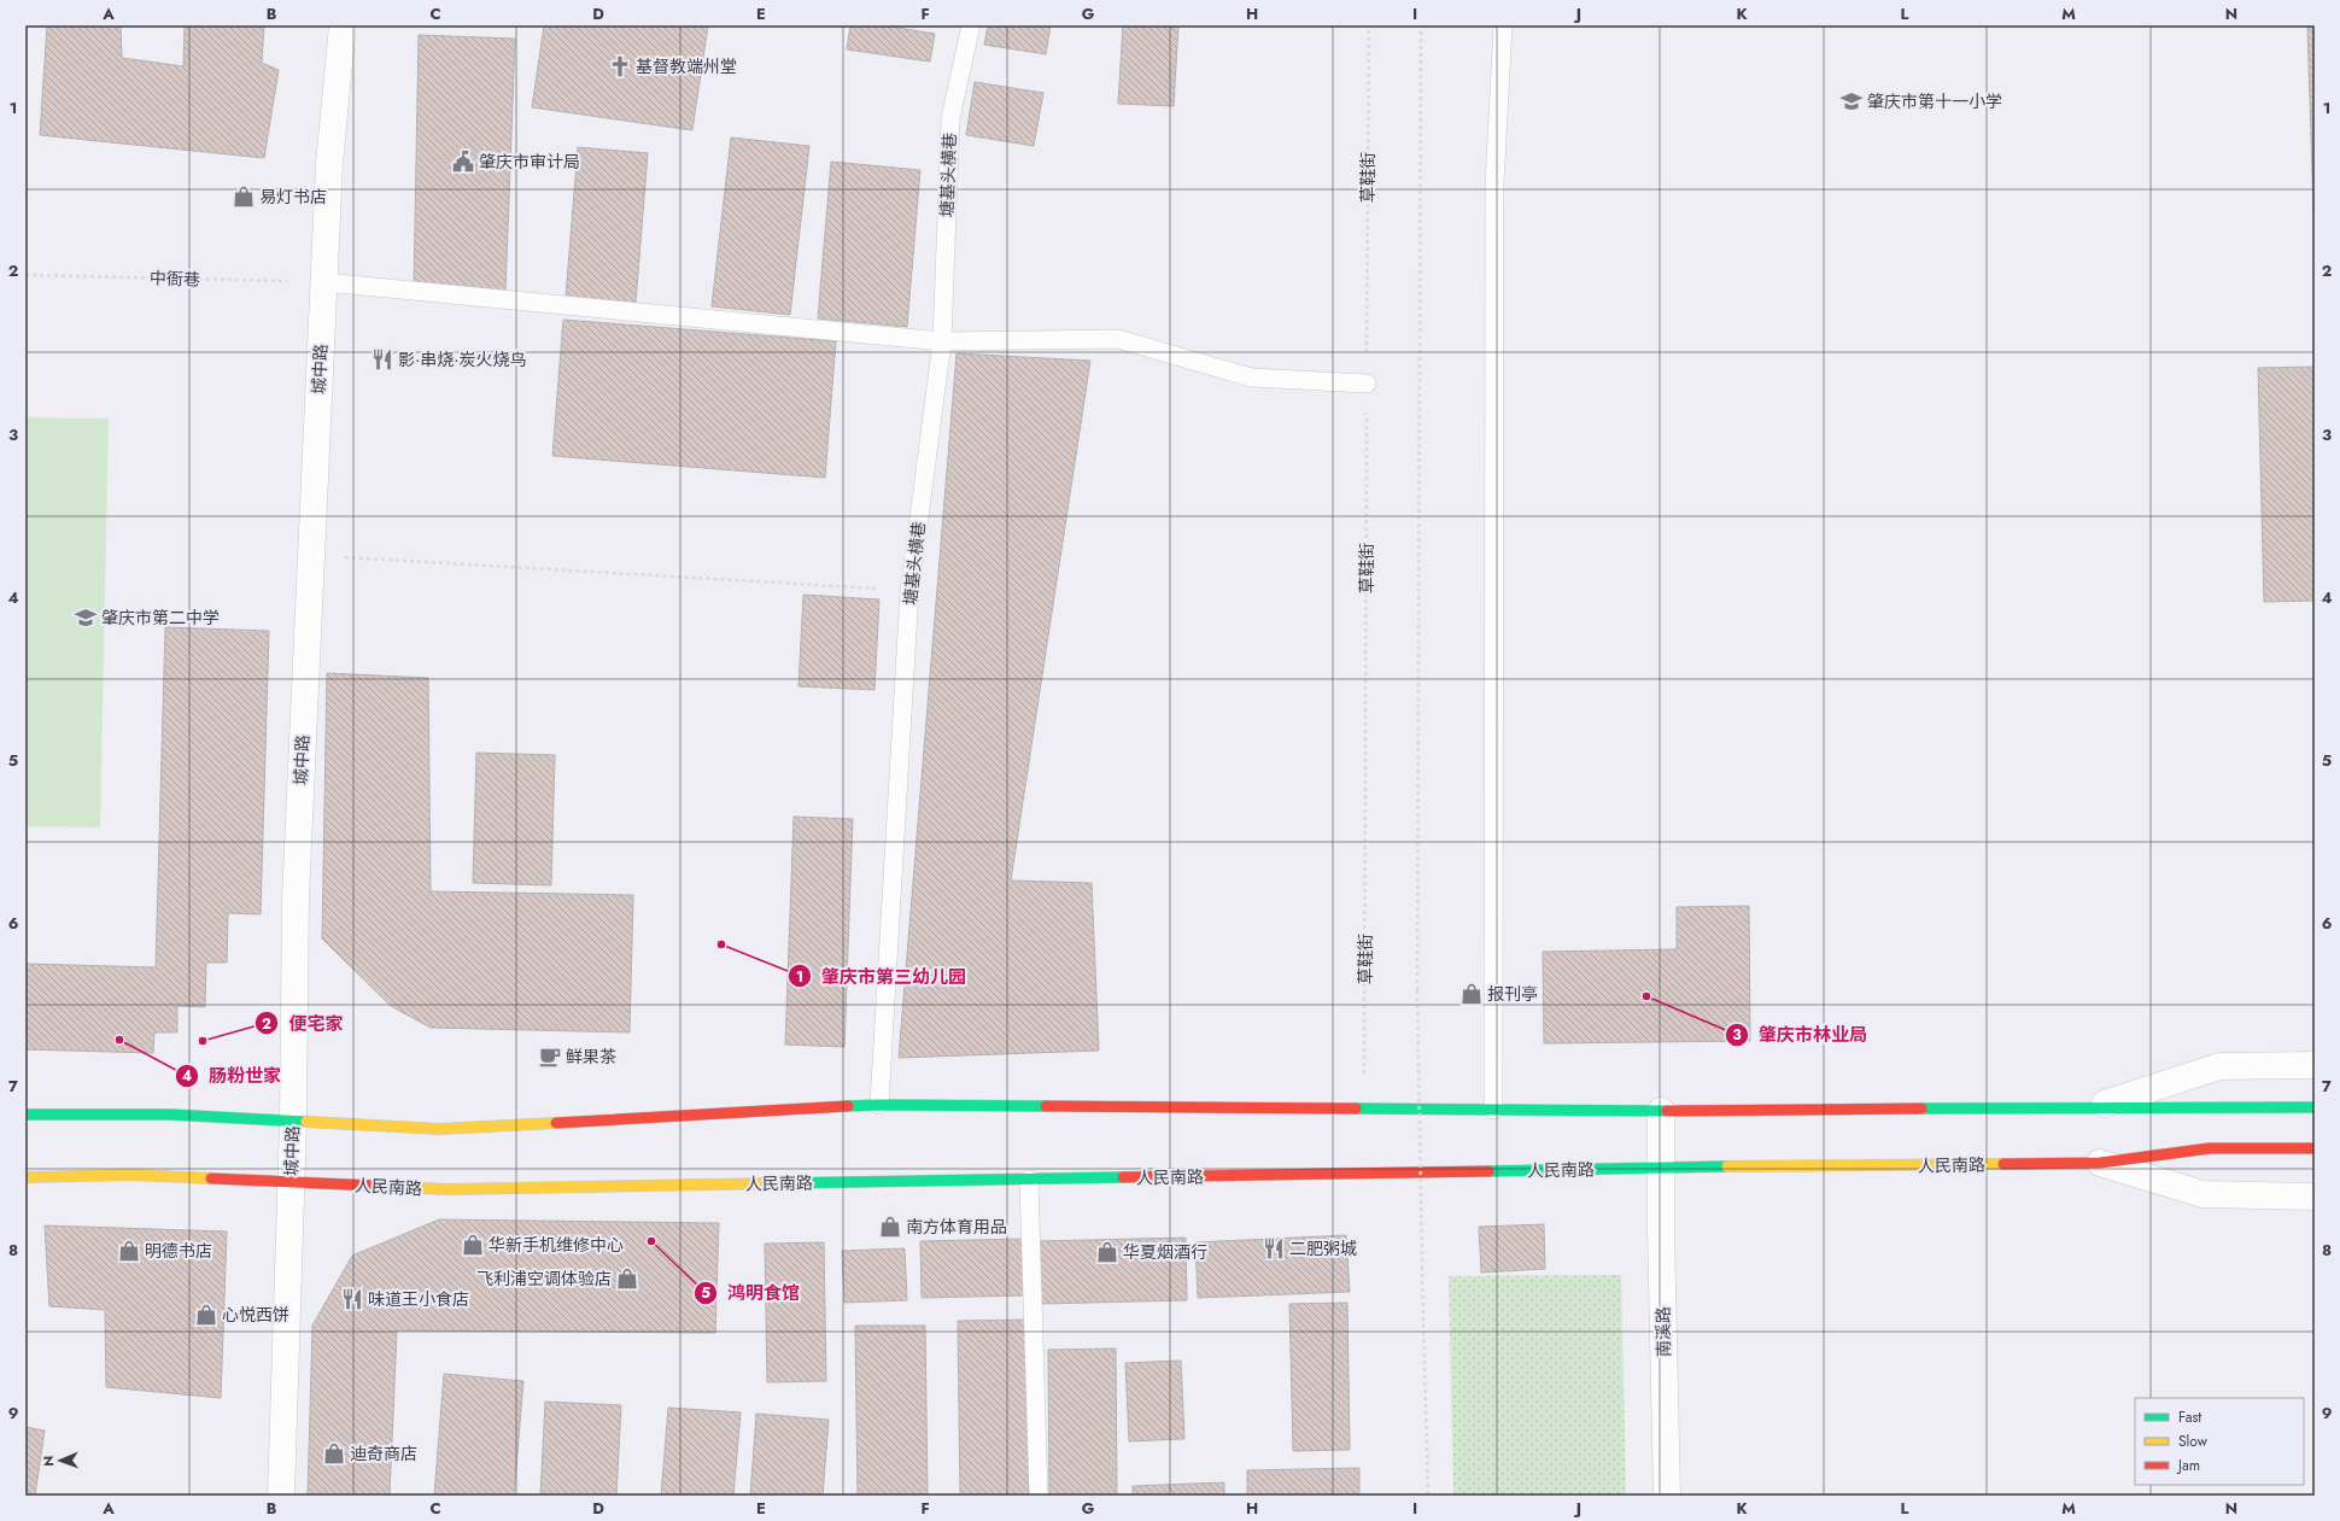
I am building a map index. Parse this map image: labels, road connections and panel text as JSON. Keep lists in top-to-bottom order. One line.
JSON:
{"streets":{"main road":["人民南路"],"street":["城中路","南溪路"],"lane":["塘基头横巷"],"path":["草鞋街","中衙巷"]},"crossings":[["中衙巷","城中路"],["城中路","人民南路"],["人民南路","南溪路"]],"places":{"church":["基督教端州堂"],"school or university":["肇庆市第十一小学","肇庆市第二中学"],"public building":["肇庆市审计局"],"shop":["易灯书店","报刊亭","南方体育用品","华新手机维修中心","明德书店","华夏烟酒行","飞利浦空调体验店","心悦西饼","迪奇商店"],"restaurant":["影·串烧·炭火烧鸟","二肥粥城","味道王小食店"],"other":["肇庆市第三幼儿园","肇庆市林业局","肠粉世家","便宅家","鸿明食馆"],"cafe":["鲜果茶"]},"legend":["Fast","Slow","Jam"],"north":"left","grid":{"columns":["A","B","C","D","E","F","G","H","I","J","K","L","M","N"],"rows":["1","2","3","4","5","6","7","8","9"]}}
